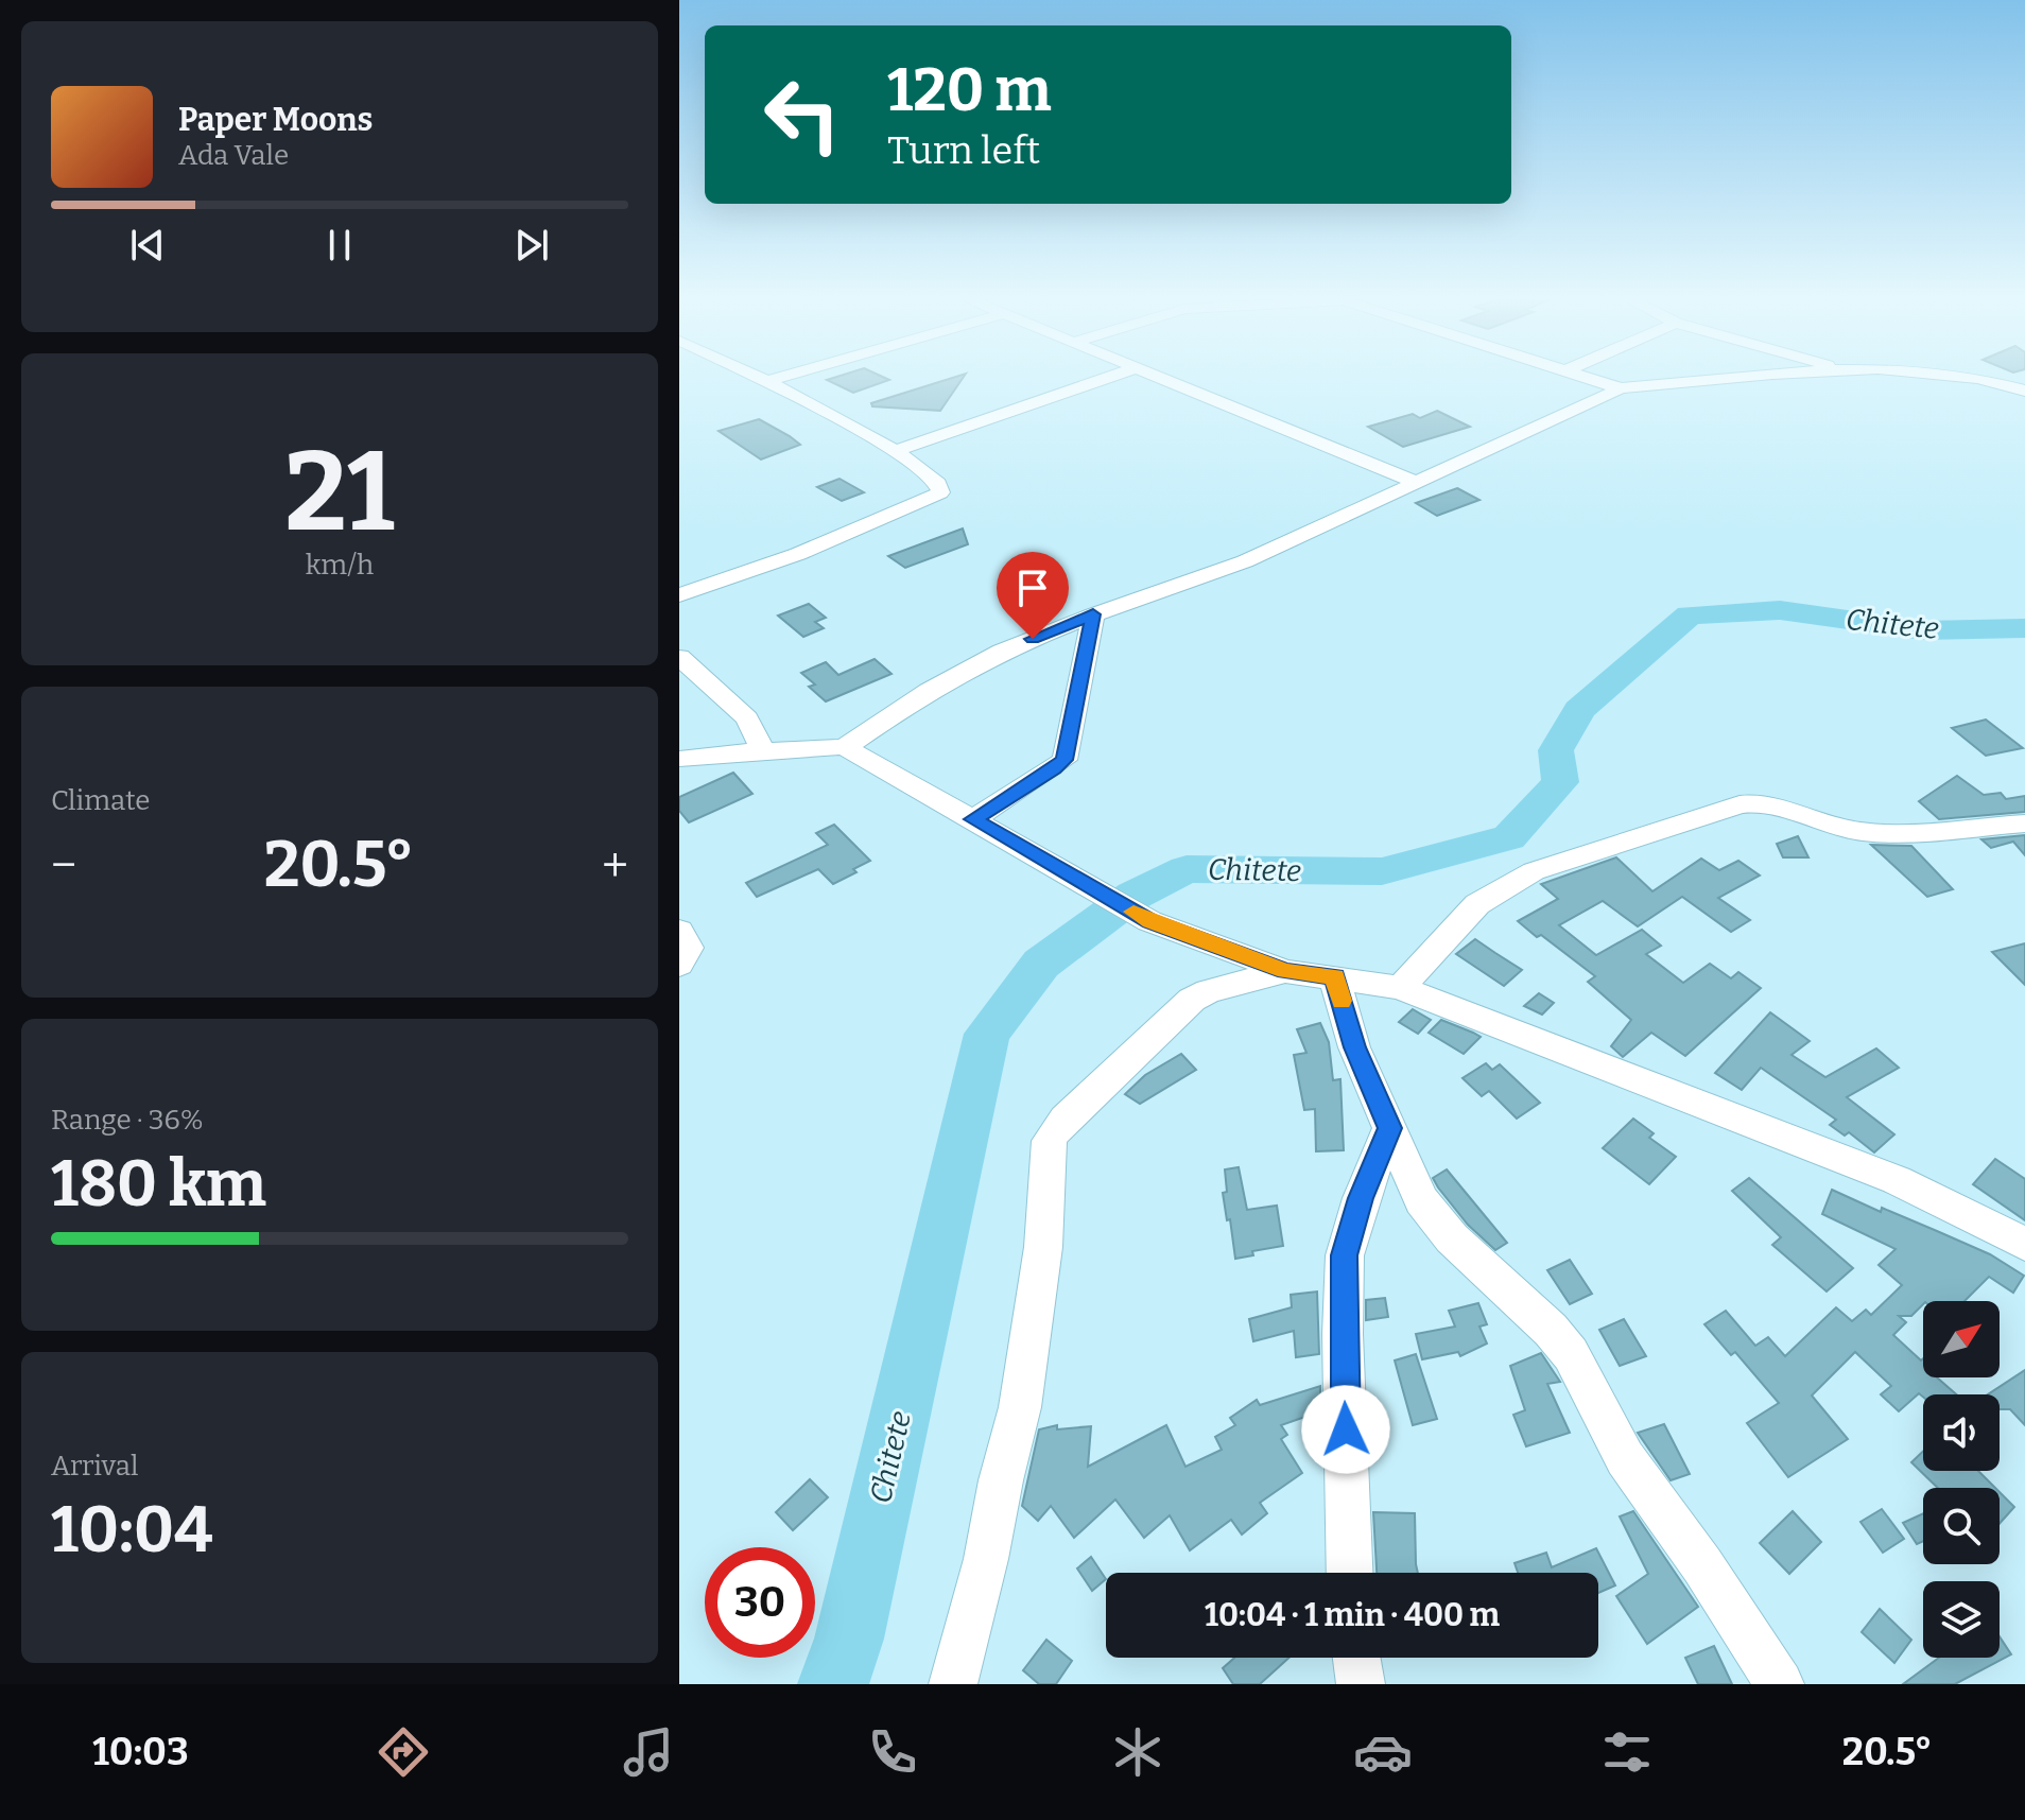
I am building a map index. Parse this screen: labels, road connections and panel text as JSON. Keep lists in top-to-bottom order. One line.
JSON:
{"water":["Chitete"],"north":"top right","page":{"turn":["120 m","Turn left"],"song":["Paper Moons","Ada Vale"],"tile":[["21","km/h"],"Climate",["Range · 36%","180 km"],["Arrival","10:04"]],"heat":["−","20.5°","+"],"limit":"30","trip":"10:04 · 1 min · 400 m","tabs":["10:03","20.5°"]}}
